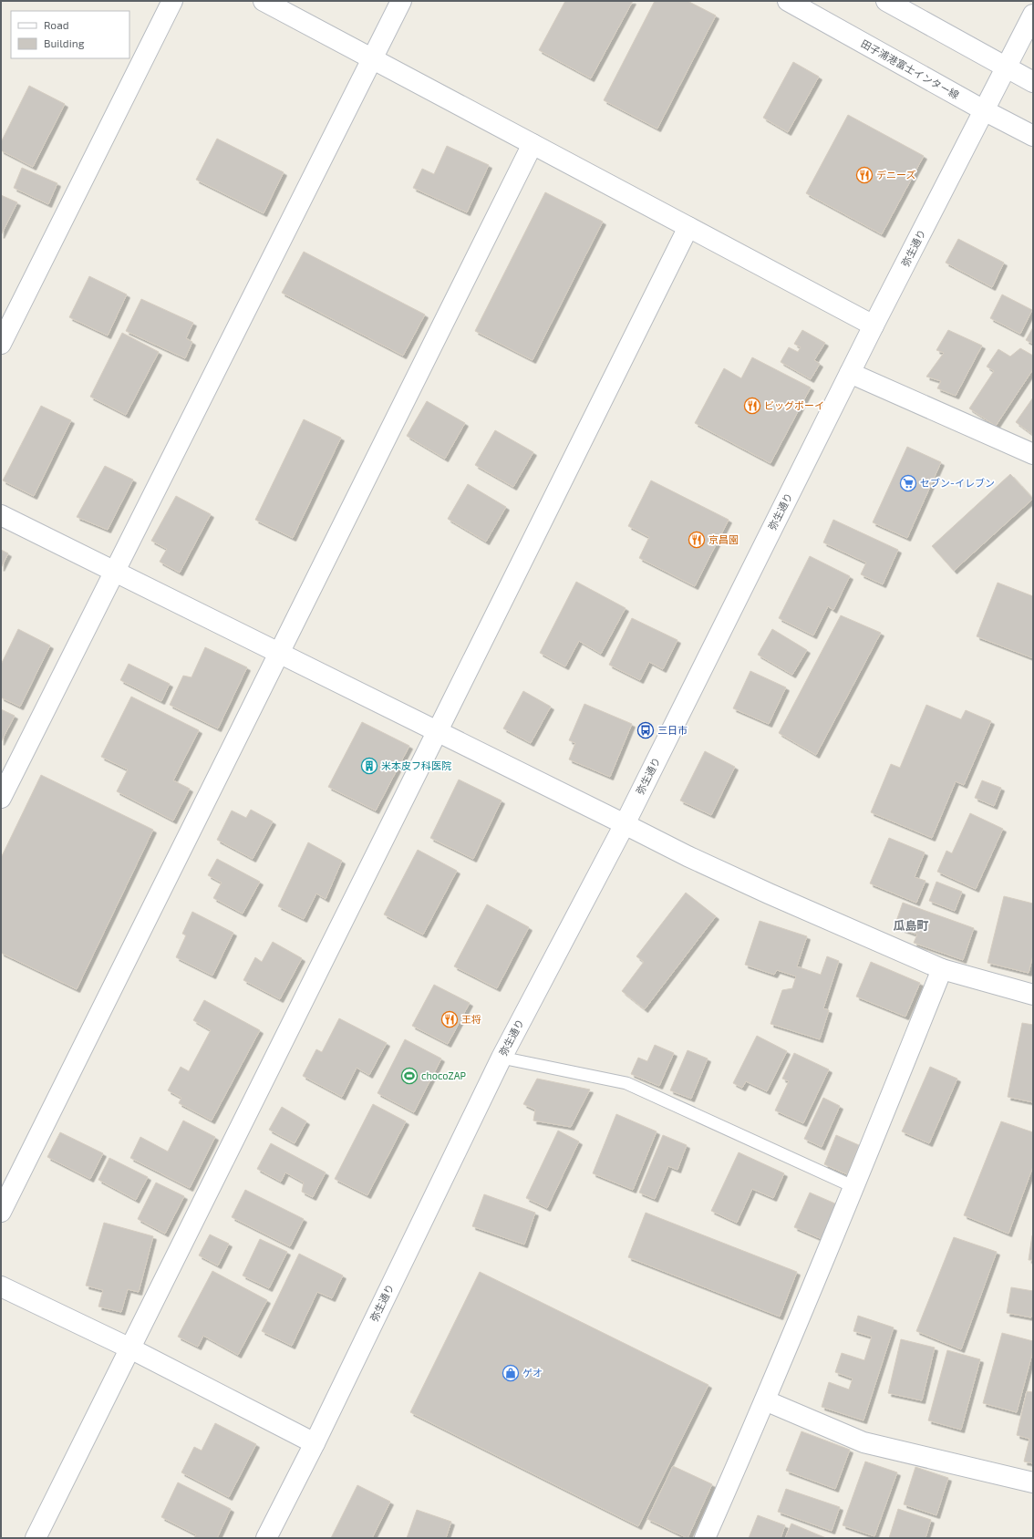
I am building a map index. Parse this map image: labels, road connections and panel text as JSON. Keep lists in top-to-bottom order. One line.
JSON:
{"streets":{"street":["田子浦港富士インター線","弥生通り"]},"crossings":[["田子浦港富士インター線","弥生通り"]],"districts":["瓜島町"],"places":{"restaurant":["デニーズ","ビッグボーイ","京昌園","王将"],"supermarket":["セブン-イレブン"],"bus stop":["三日市"],"building":["米本皮フ科医院"],"sports":["chocoZAP"],"shop":["ゲオ"]},"legend":["Road","Building"]}
